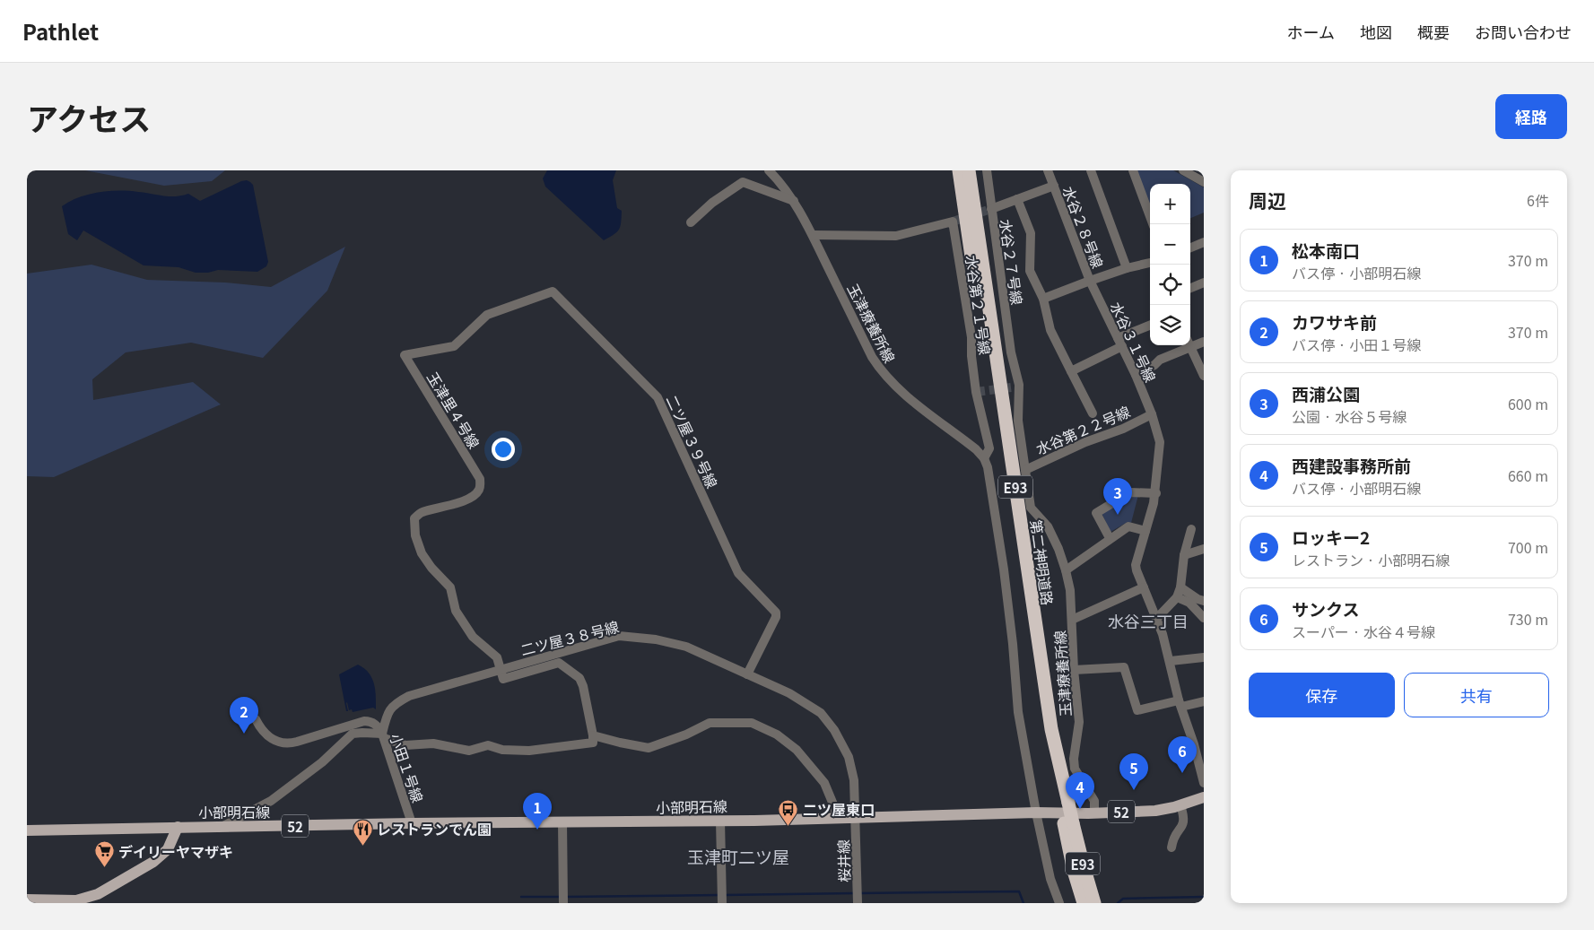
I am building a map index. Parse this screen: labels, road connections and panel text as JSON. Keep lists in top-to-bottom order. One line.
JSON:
{"streets":{"highway":["E93","第二神明道路"],"main road":["小部明石線","52"],"street":["水谷２８号線","水谷２７号線","水谷第２１号線","玉津療養所線","水谷３１号線","玉津里４号線","水谷第２２号線","二ツ屋３９号線","二ツ屋３８号線","小田１号線","桜井線"]},"crossings":[["水谷２８号線","水谷２７号線"],["水谷２８号線","水谷３１号線"],["水谷２７号線","玉津療養所線"],["水谷第２１号線","玉津療養所線"],["玉津療養所線","水谷第２２号線"],["玉津療養所線","小部明石線"],["水谷３１号線","水谷第２２号線"],["玉津里４号線","二ツ屋３９号線"],["玉津里４号線","二ツ屋３８号線"],["二ツ屋３９号線","二ツ屋３８号線"],["二ツ屋３８号線","小田１号線"],["二ツ屋３８号線","小部明石線"],["二ツ屋３８号線","桜井線"],["小田１号線","小部明石線"],["小部明石線","桜井線"]],"districts":["水谷三丁目","玉津町二ツ屋"],"places":{"bus stop":["二ツ屋東口"],"restaurant":["レストランでん園"],"supermarket":["デイリーヤマザキ"]},"page":{"header":"Pathlet","nav":["ホーム","地図","概要","お問い合わせ"],"title":"アクセス","buttons":["経路",["保存","共有"]],"heading":["周辺","6件"],"map_buttons":["+","−"],"list":[{"mark":"1","name":"松本南口","note":"バス停 · 小部明石線","value":"370 m"},{"mark":"2","name":"カワサキ前","note":"バス停 · 小田１号線","value":"370 m"},{"mark":"3","name":"西浦公園","note":"公園 · 水谷５号線","value":"600 m"},{"mark":"4","name":"西建設事務所前","note":"バス停 · 小部明石線","value":"660 m"},{"mark":"5","name":"ロッキー2","note":"レストラン · 小部明石線","value":"700 m"},{"mark":"6","name":"サンクス","note":"スーパー · 水谷４号線","value":"730 m"}],"pins":["3","2","6","5","4","1"]}}
